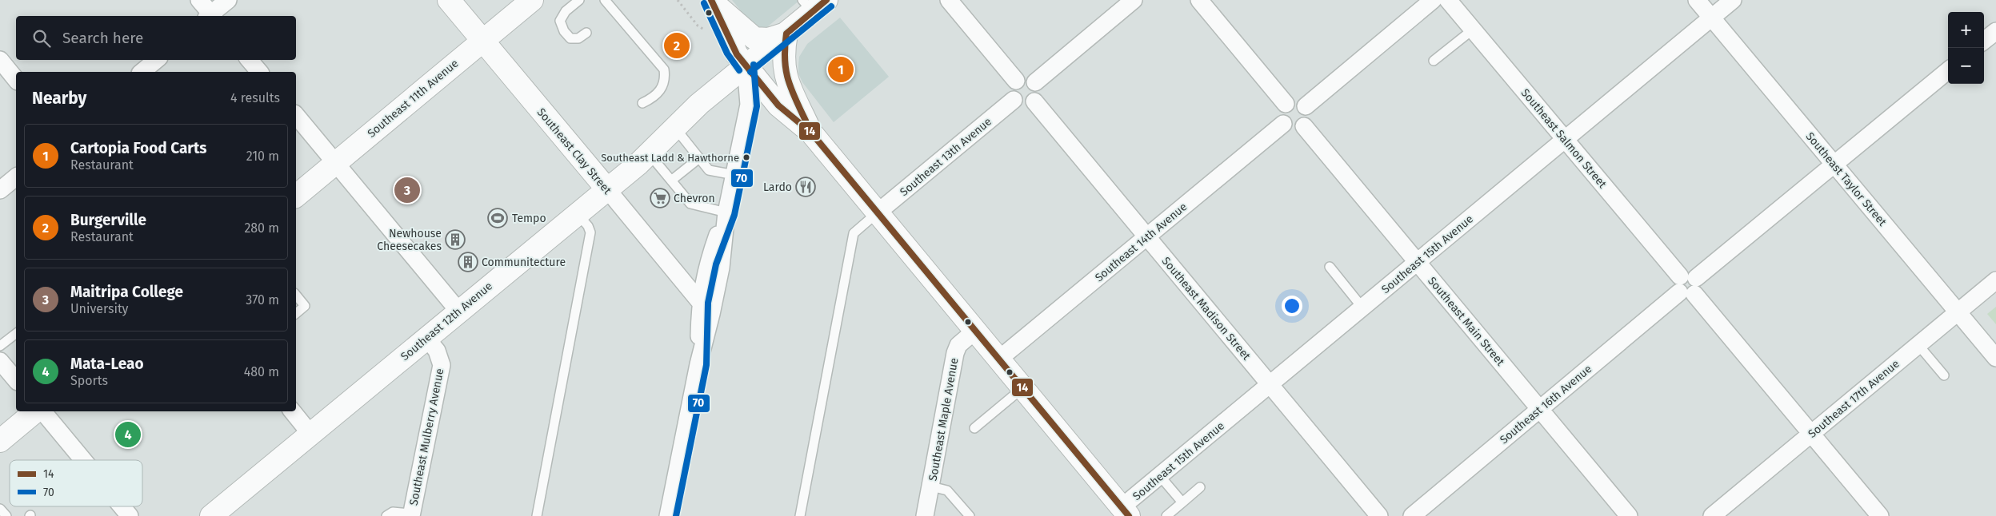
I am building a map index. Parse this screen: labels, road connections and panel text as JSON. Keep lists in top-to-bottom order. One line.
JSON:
{"streets":{"main road":["Southeast 11th Avenue","Southeast Clay Street","Southeast 12th Avenue"],"street":["Southeast Salmon Street","Southeast 13th Avenue","Southeast Taylor Street","Southeast 14th Avenue","Southeast 15th Avenue","Southeast Madison Street","Southeast Main Street","Southeast 17th Avenue","Southeast 16th Avenue","Southeast Maple Avenue","Southeast Mulberry Avenue"]},"crossings":[["Southeast 11th Avenue","Southeast Clay Street"],["Southeast Salmon Street","Southeast 15th Avenue"],["Southeast Salmon Street","Southeast 17th Avenue"],["Southeast Salmon Street","Southeast 16th Avenue"],["Southeast Clay Street","Southeast 12th Avenue"],["Southeast 13th Avenue","Southeast Madison Street"],["Southeast Taylor Street","Southeast 15th Avenue"],["Southeast Taylor Street","Southeast 17th Avenue"],["Southeast Taylor Street","Southeast 16th Avenue"],["Southeast 14th Avenue","Southeast Madison Street"],["Southeast 14th Avenue","Southeast Main Street"],["Southeast 15th Avenue","Southeast Madison Street"],["Southeast 15th Avenue","Southeast Main Street"],["Southeast 12th Avenue","Southeast Mulberry Avenue"],["Southeast Main Street","Southeast 16th Avenue"]],"places":{"other":["Southeast Ladd & Hawthorne"],"restaurant":["Lardo"],"supermarket":["Chevron"],"sports":["Tempo"],"building":["Newhouse Cheesecakes","Communitecture"]},"lines":["transit line 14","transit line 70"],"legend":["14","70"],"page":{"map_buttons":["+","−"],"search":"Search here","pins":["2","1","3","4"],"heading":["Nearby","4 results"],"list":[{"mark":"1","name":"Cartopia Food Carts","note":"Restaurant","value":"210 m"},{"mark":"2","name":"Burgerville","note":"Restaurant","value":"280 m"},{"mark":"3","name":"Maitripa College","note":"University","value":"370 m"},{"mark":"4","name":"Mata-Leao","note":"Sports","value":"480 m"}]}}
